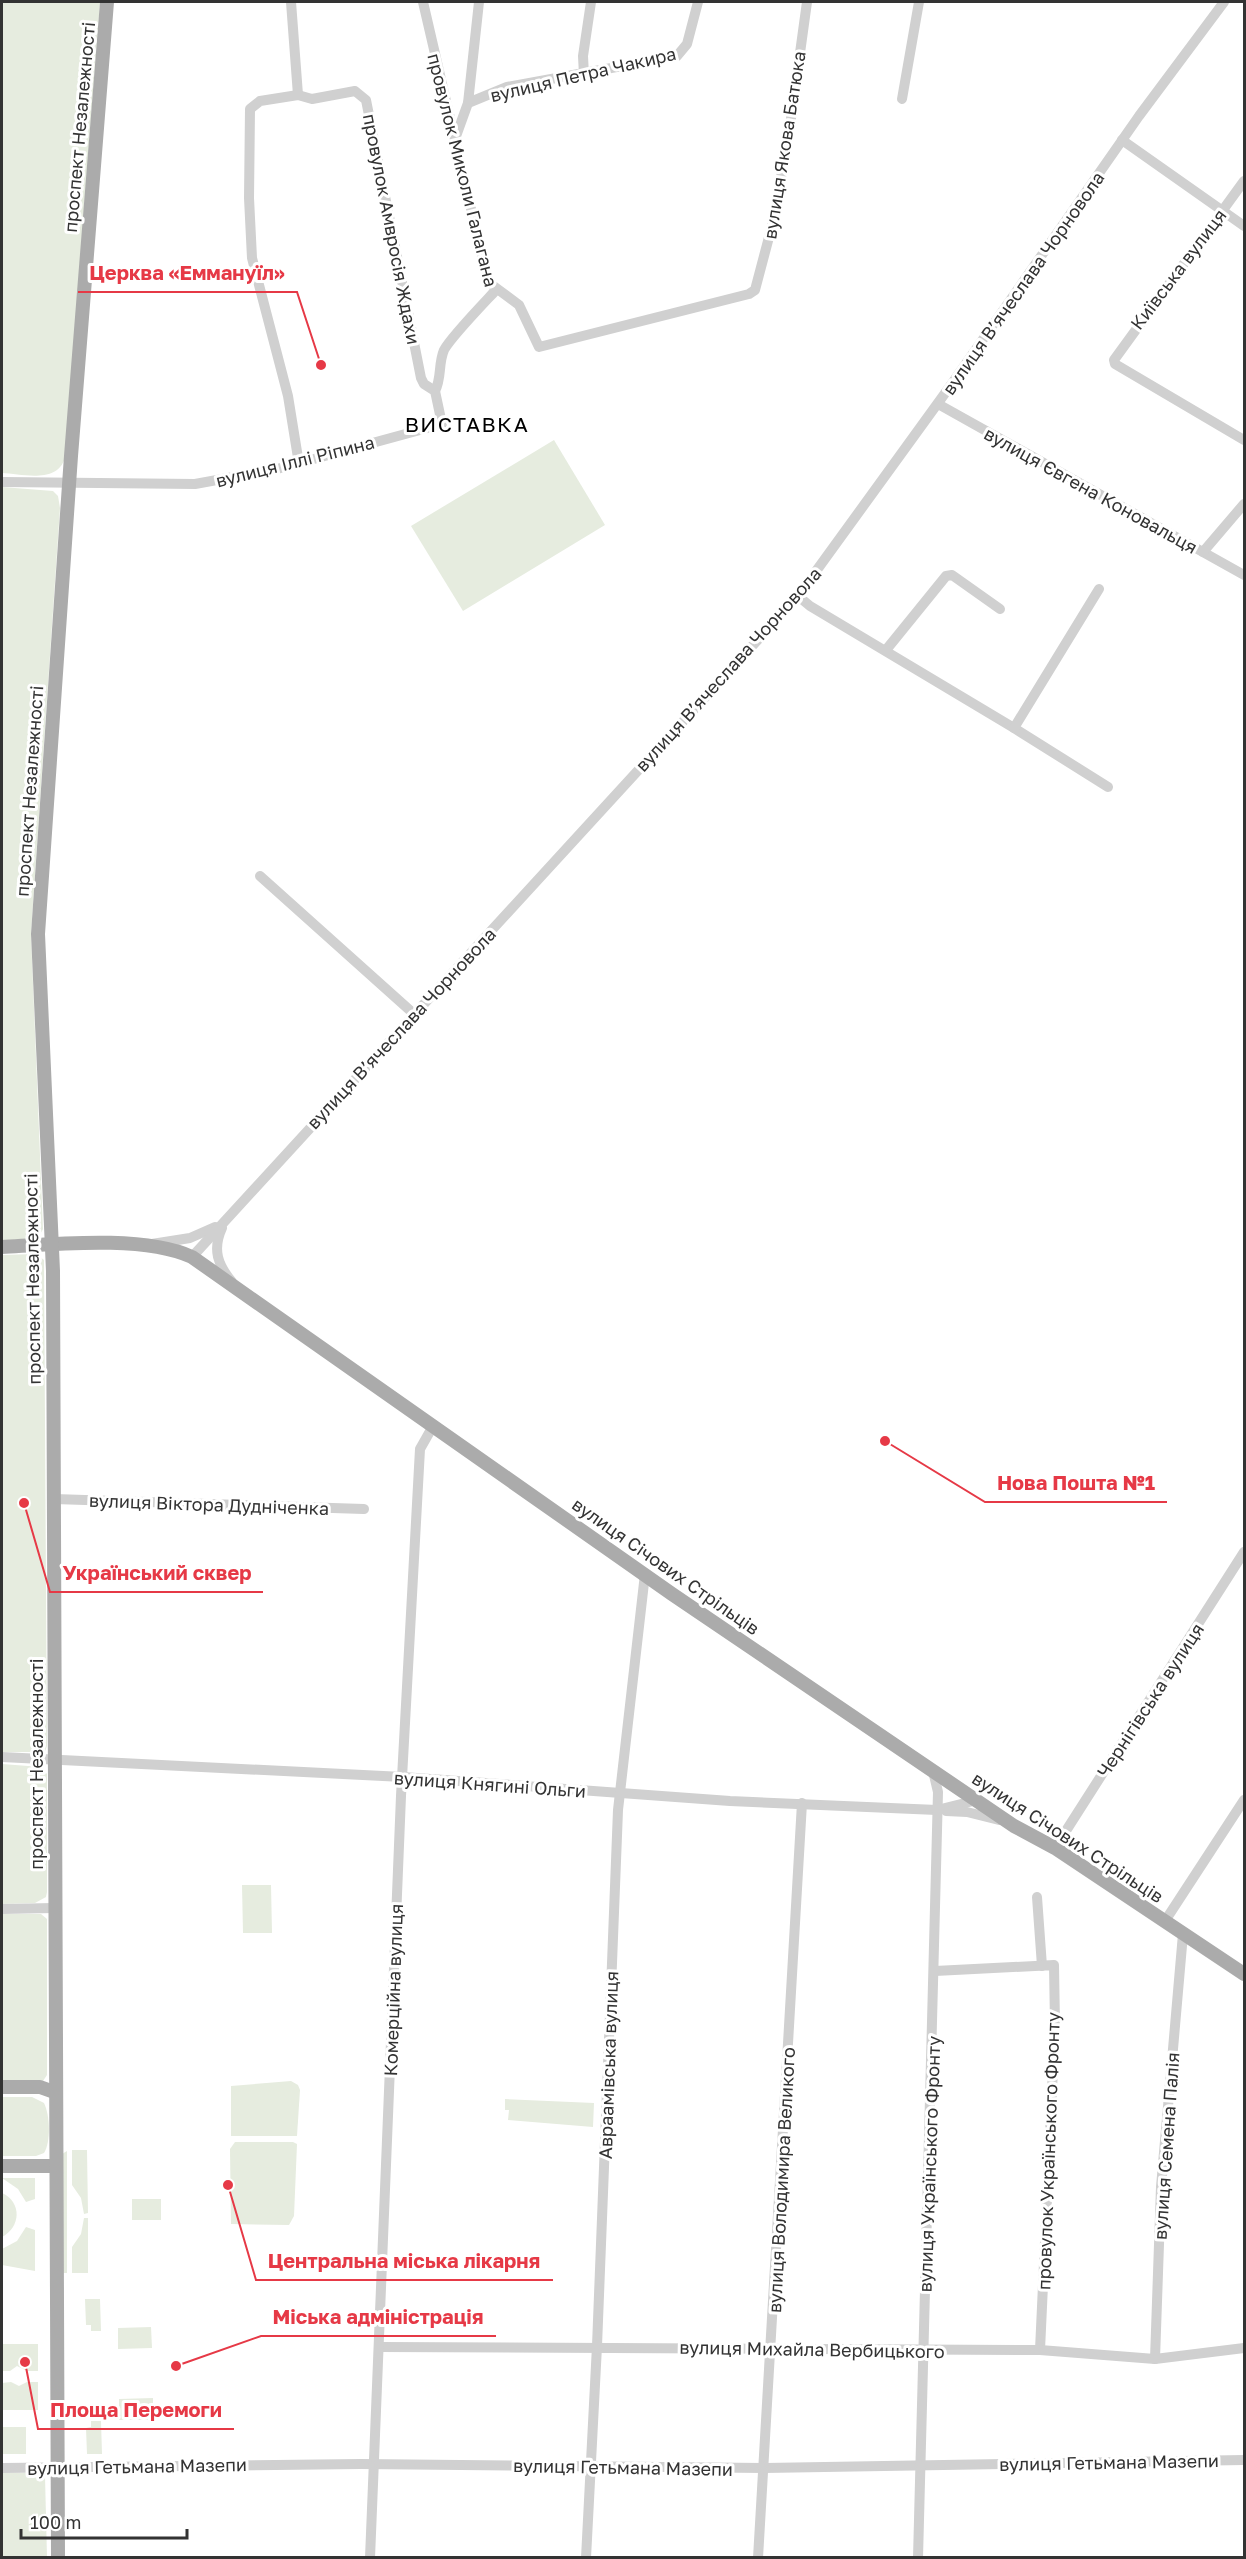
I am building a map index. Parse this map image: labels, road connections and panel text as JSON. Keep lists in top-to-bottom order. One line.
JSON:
{"streets":{"main road":["проспект Незалежності","вулиця Січових Стрільців"],"street":["вулиця Петра Чакира","вулиця Якова Батюка","провулок Миколи Галагана","провулок Амвросія Ждахи","Київська вулиця","вулиця Вʼячеслава Чорновола","вулиця Іллі Ріпина","вулиця Євгена Коновальця","вулиця Віктора Дудніченка","Чернігівська вулиця","вулиця Княгині Ольги","Комерційна вулиця","Авраамівська вулиця","вулиця Семена Палія","провулок Українського Фронту","вулиця Українського Фронту","вулиця Володимира Великого","вулиця Михайла Вербицького","вулиця Гетьмана Мазепи"]},"crossings":[["проспект Незалежності","вулиця Іллі Ріпина"],["проспект Незалежності","вулиця Віктора Дудніченка"],["проспект Незалежності","вулиця Січових Стрільців"],["проспект Незалежності","вулиця Княгині Ольги"],["проспект Незалежності","вулиця Гетьмана Мазепи"],["вулиця Якова Батюка","провулок Миколи Галагана"],["провулок Миколи Галагана","провулок Амвросія Ждахи"],["провулок Амвросія Ждахи","вулиця Іллі Ріпина"],["вулиця Вʼячеслава Чорновола","вулиця Євгена Коновальця"],["вулиця Вʼячеслава Чорновола","вулиця Січових Стрільців"],["вулиця Січових Стрільців","Чернігівська вулиця"],["вулиця Січових Стрільців","вулиця Княгині Ольги"],["вулиця Січових Стрільців","Комерційна вулиця"],["вулиця Січових Стрільців","Авраамівська вулиця"],["вулиця Січових Стрільців","вулиця Семена Палія"],["вулиця Січових Стрільців","вулиця Українського Фронту"],["вулиця Княгині Ольги","Комерційна вулиця"],["вулиця Княгині Ольги","Авраамівська вулиця"],["вулиця Княгині Ольги","вулиця Українського Фронту"],["вулиця Княгині Ольги","вулиця Володимира Великого"],["Комерційна вулиця","вулиця Михайла Вербицького"],["Комерційна вулиця","вулиця Гетьмана Мазепи"],["Авраамівська вулиця","вулиця Михайла Вербицького"],["Авраамівська вулиця","вулиця Гетьмана Мазепи"],["вулиця Семена Палія","вулиця Михайла Вербицького"],["провулок Українського Фронту","вулиця Михайла Вербицького"],["вулиця Українського Фронту","вулиця Михайла Вербицького"],["вулиця Українського Фронту","вулиця Гетьмана Мазепи"],["вулиця Володимира Великого","вулиця Михайла Вербицького"],["вулиця Володимира Великого","вулиця Гетьмана Мазепи"]],"districts":["ВИСТАВКА"],"places":["Церква «Еммануїл»","Нова Пошта №1","Український сквер","Центральна міська лікарня","Площа Перемоги","Міська адміністрація"],"scale_bar":"100 m"}
